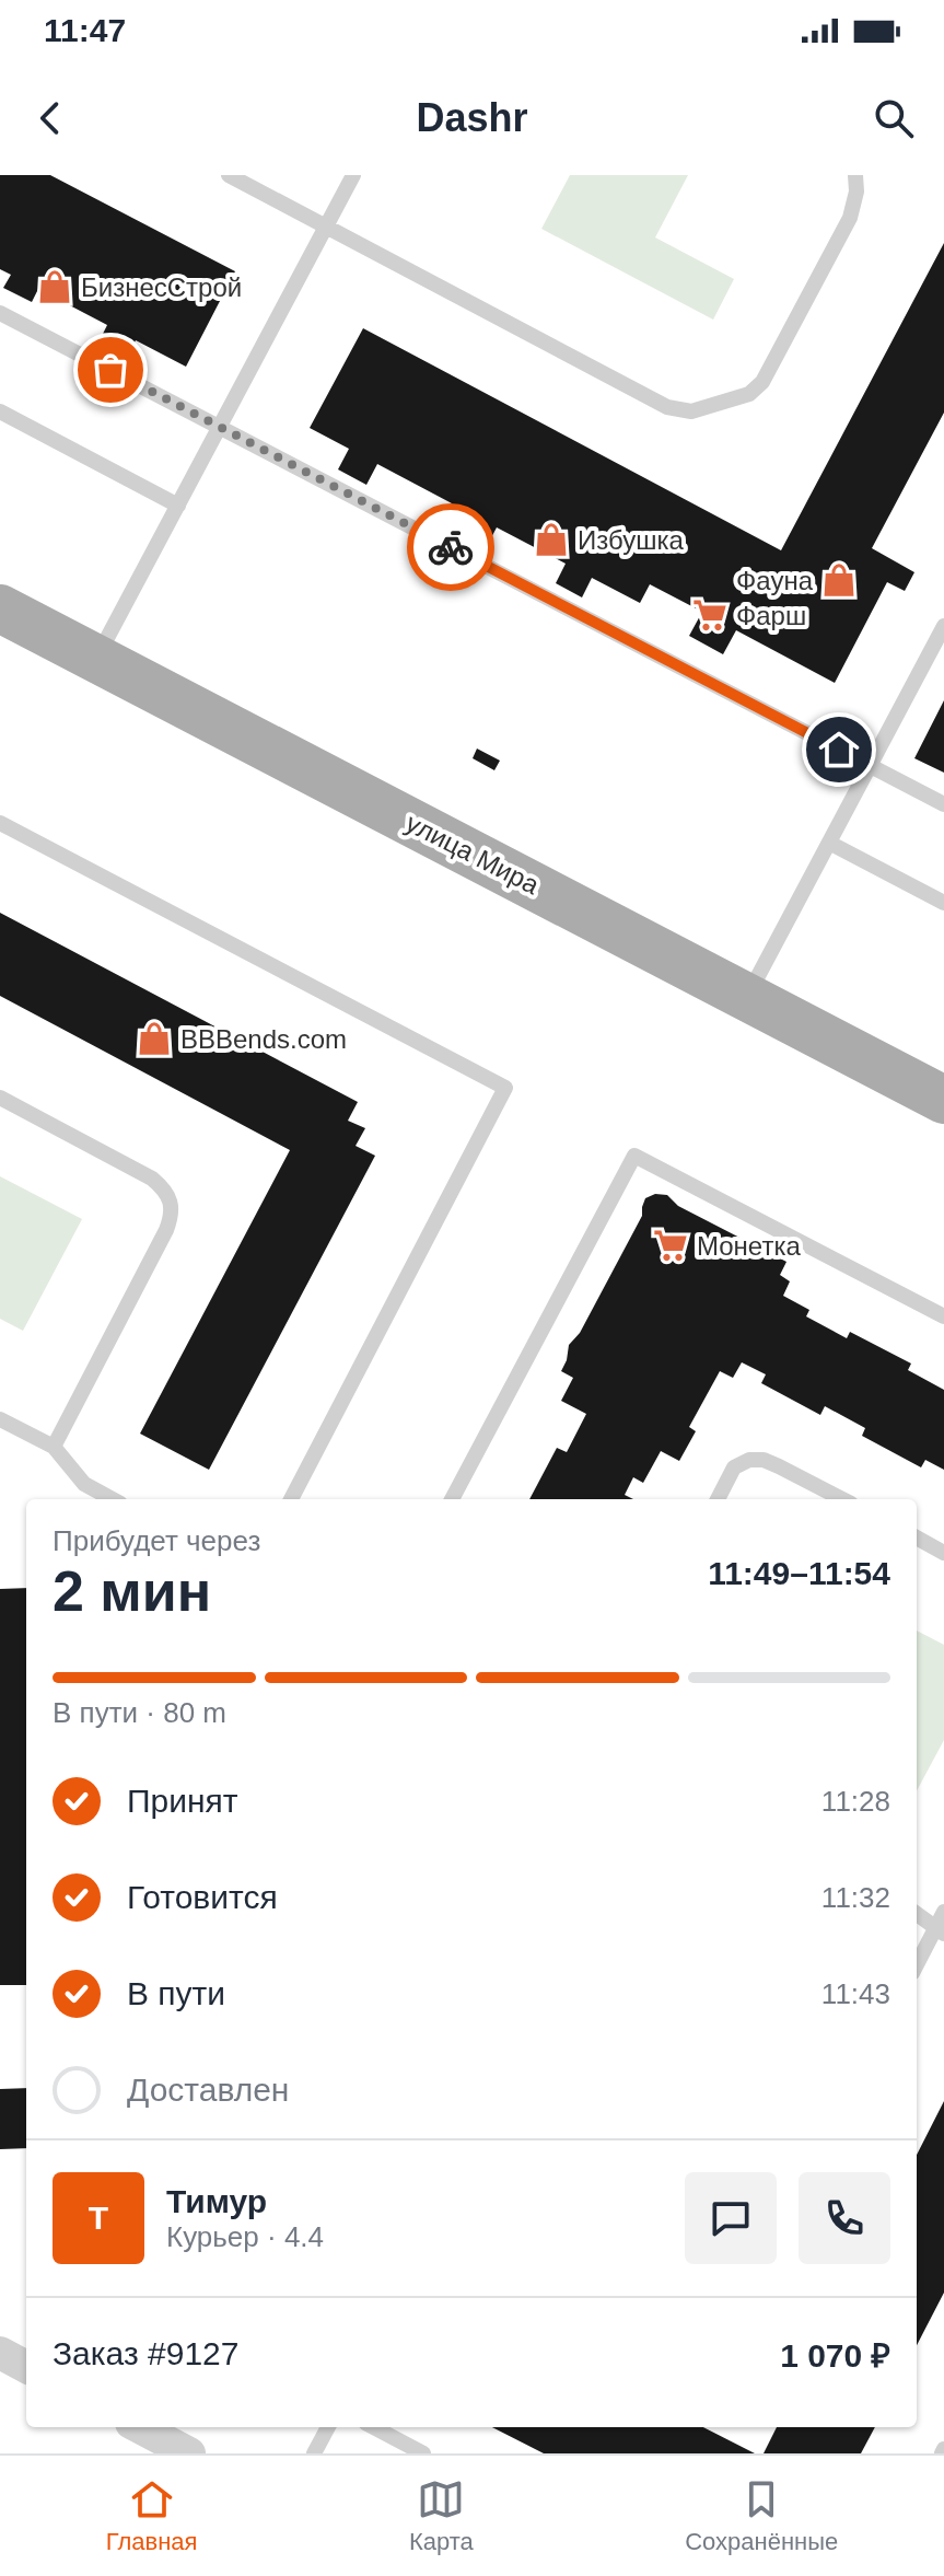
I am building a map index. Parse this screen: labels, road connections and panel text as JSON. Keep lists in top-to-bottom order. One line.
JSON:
{"streets":{"main road":["улица Мира"]},"places":{"shop":["БизнесСтрой","Избушка","Фауна","BBBends.com"],"supermarket":["Фарш","Монетка"]},"page":{"status":"11:47","header":"Dashr","heading":["2 мин","Прибудет через","11:49–11:54"],"panel":["Тимур","Курьер · 4.4","Заказ #9127","1 070 ₽"],"bar":"В пути · 80 m","list":[["Принят","11:28"],["Готовится","11:32"],["В пути","11:43"],"Доставлен"],"round":"Т","tabs":["Главная","Карта","Сохранённые"]}}
